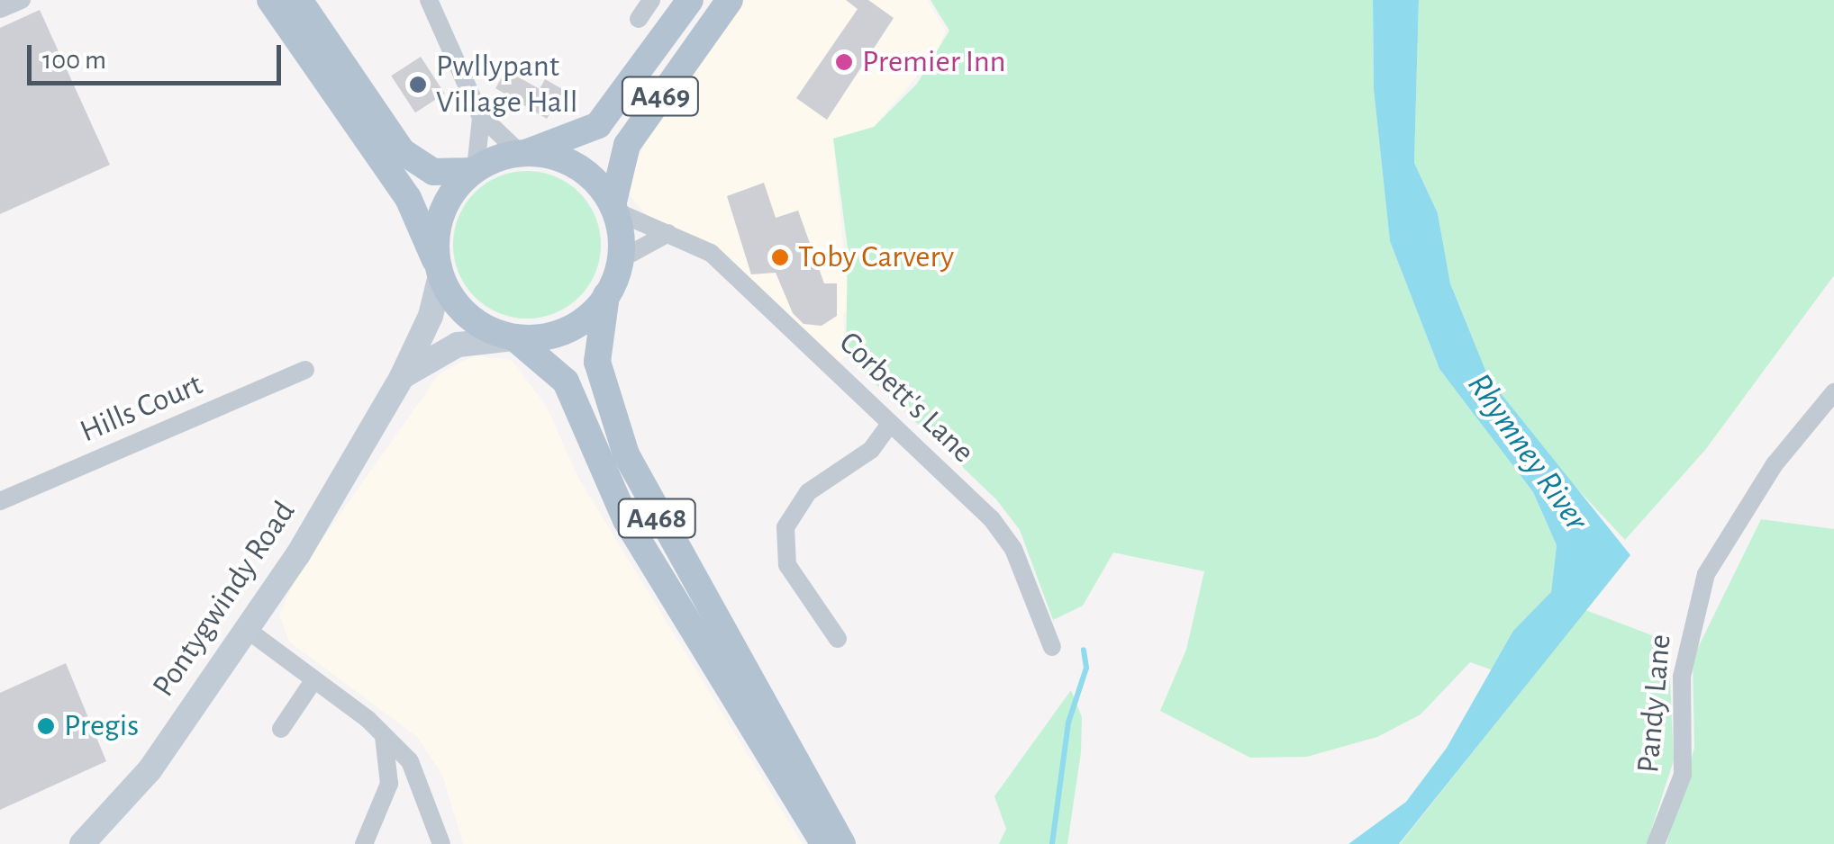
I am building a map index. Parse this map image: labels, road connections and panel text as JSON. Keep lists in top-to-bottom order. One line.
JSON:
{"streets":{"main road":["A469","A468","Pontygwindy Road"],"street":["Corbett's Lane","Hills Court","Pandy Lane"]},"crossings":[["A469","Corbett's Lane"],["A469","A468"],["A469","Pontygwindy Road"],["Corbett's Lane","A468"],["Corbett's Lane","Pontygwindy Road"],["A468","Pontygwindy Road"]],"water":["Rhymney River"],"places":["Premier Inn","Pwllypant Village Hall","Toby Carvery","Pregis"],"scale_bar":"100 m"}
